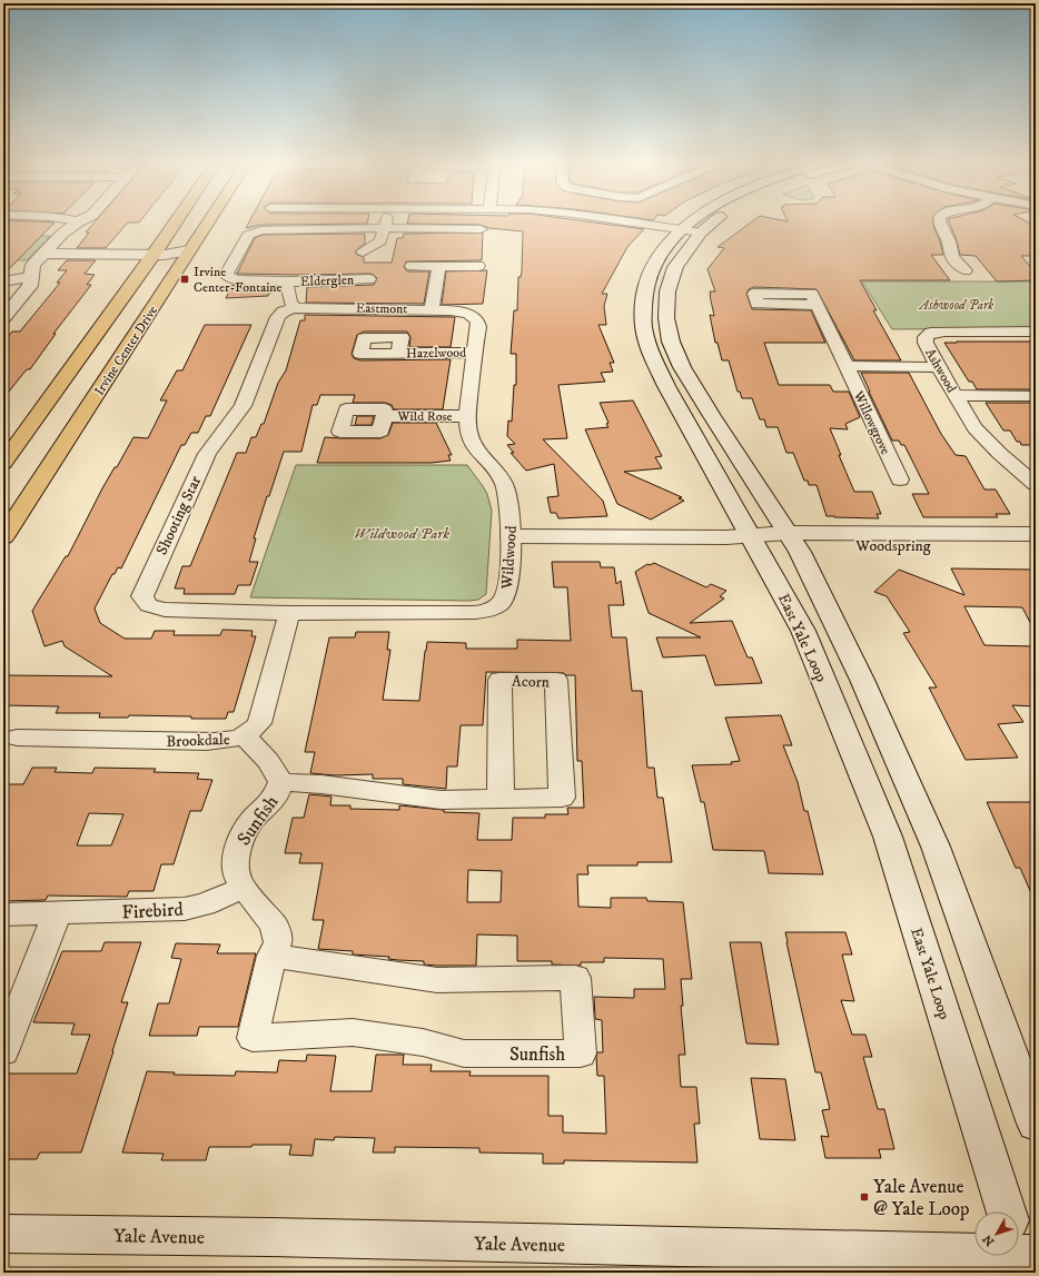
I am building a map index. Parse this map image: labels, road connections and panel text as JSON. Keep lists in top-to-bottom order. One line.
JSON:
{"streets":{"main road":["Irvine Center Drive","Woodspring","East Yale Loop","Yale Avenue"],"street":["Elderglen","Eastmont","Hazelwood","Ashwood","Wild Rose","Willowgrove","Shooting Star","Wildwood","Acorn","Brookdale","Sunfish","Firebird"]},"crossings":[["Elderglen","Eastmont"],["Elderglen","Shooting Star"],["Eastmont","Shooting Star"],["Eastmont","Wildwood"],["Hazelwood","Wildwood"],["Ashwood","Willowgrove"],["Wild Rose","Wildwood"],["Shooting Star","Wildwood"],["Shooting Star","Brookdale"],["Woodspring","Wildwood"],["Woodspring","East Yale Loop"],["Wildwood","Brookdale"],["East Yale Loop","Yale Avenue"],["Acorn","Sunfish"],["Brookdale","Sunfish"],["Sunfish","Firebird"]],"parks":["Ashwood Park","Wildwood Park"],"places":{"transit":["Irvine Center-Fontaine","Yale Avenue @ Yale Loop"]},"north":"bottom left"}
